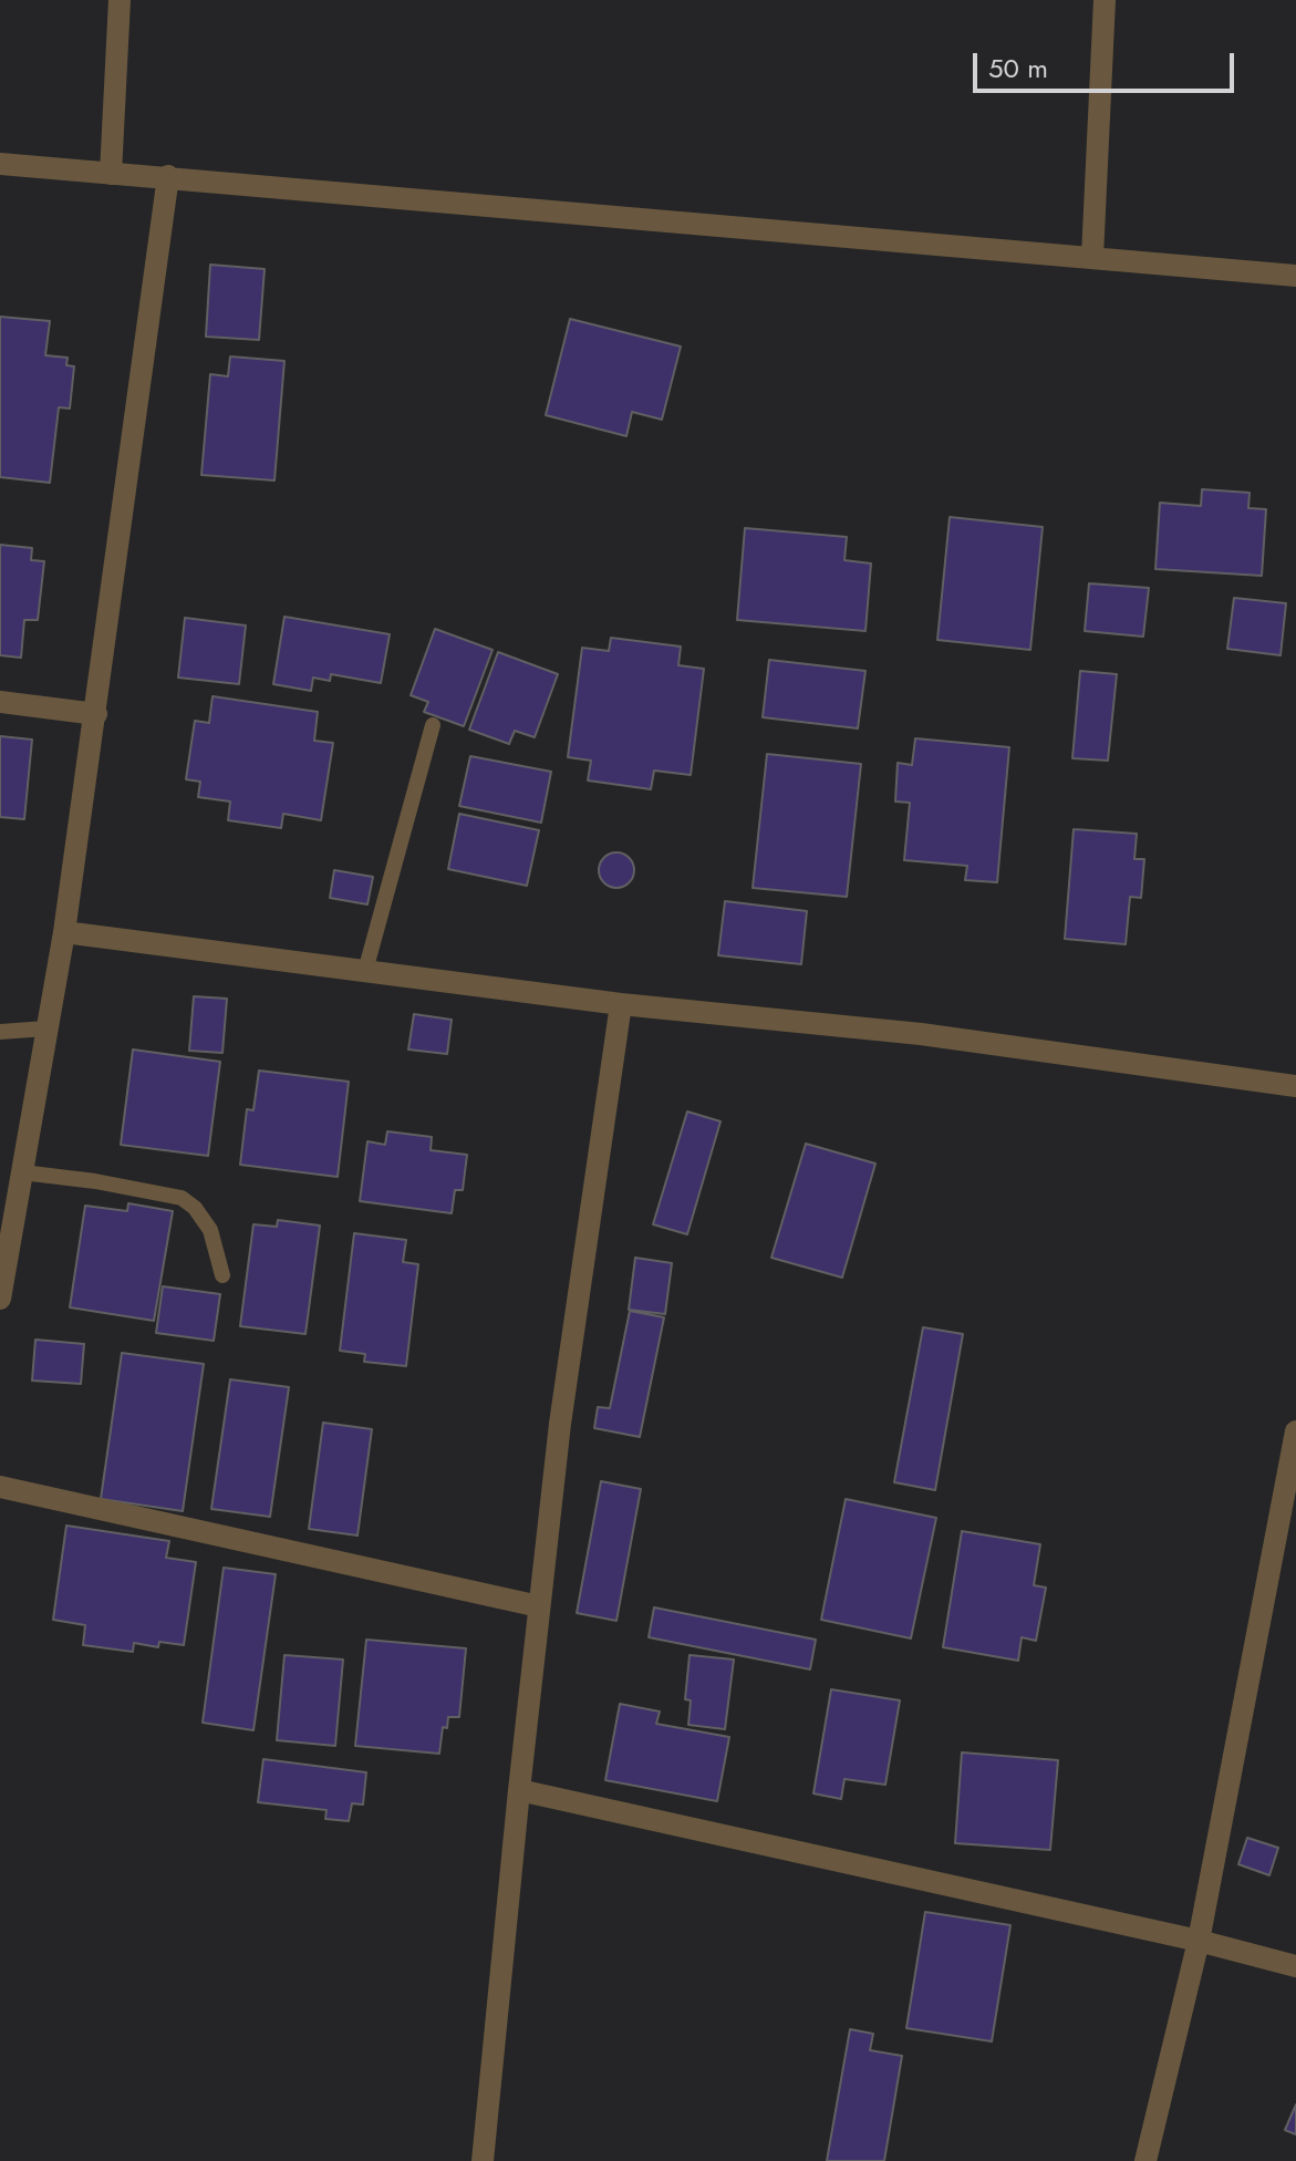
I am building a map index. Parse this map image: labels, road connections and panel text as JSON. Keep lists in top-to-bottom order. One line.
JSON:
{"scale_bar":"50 m"}
